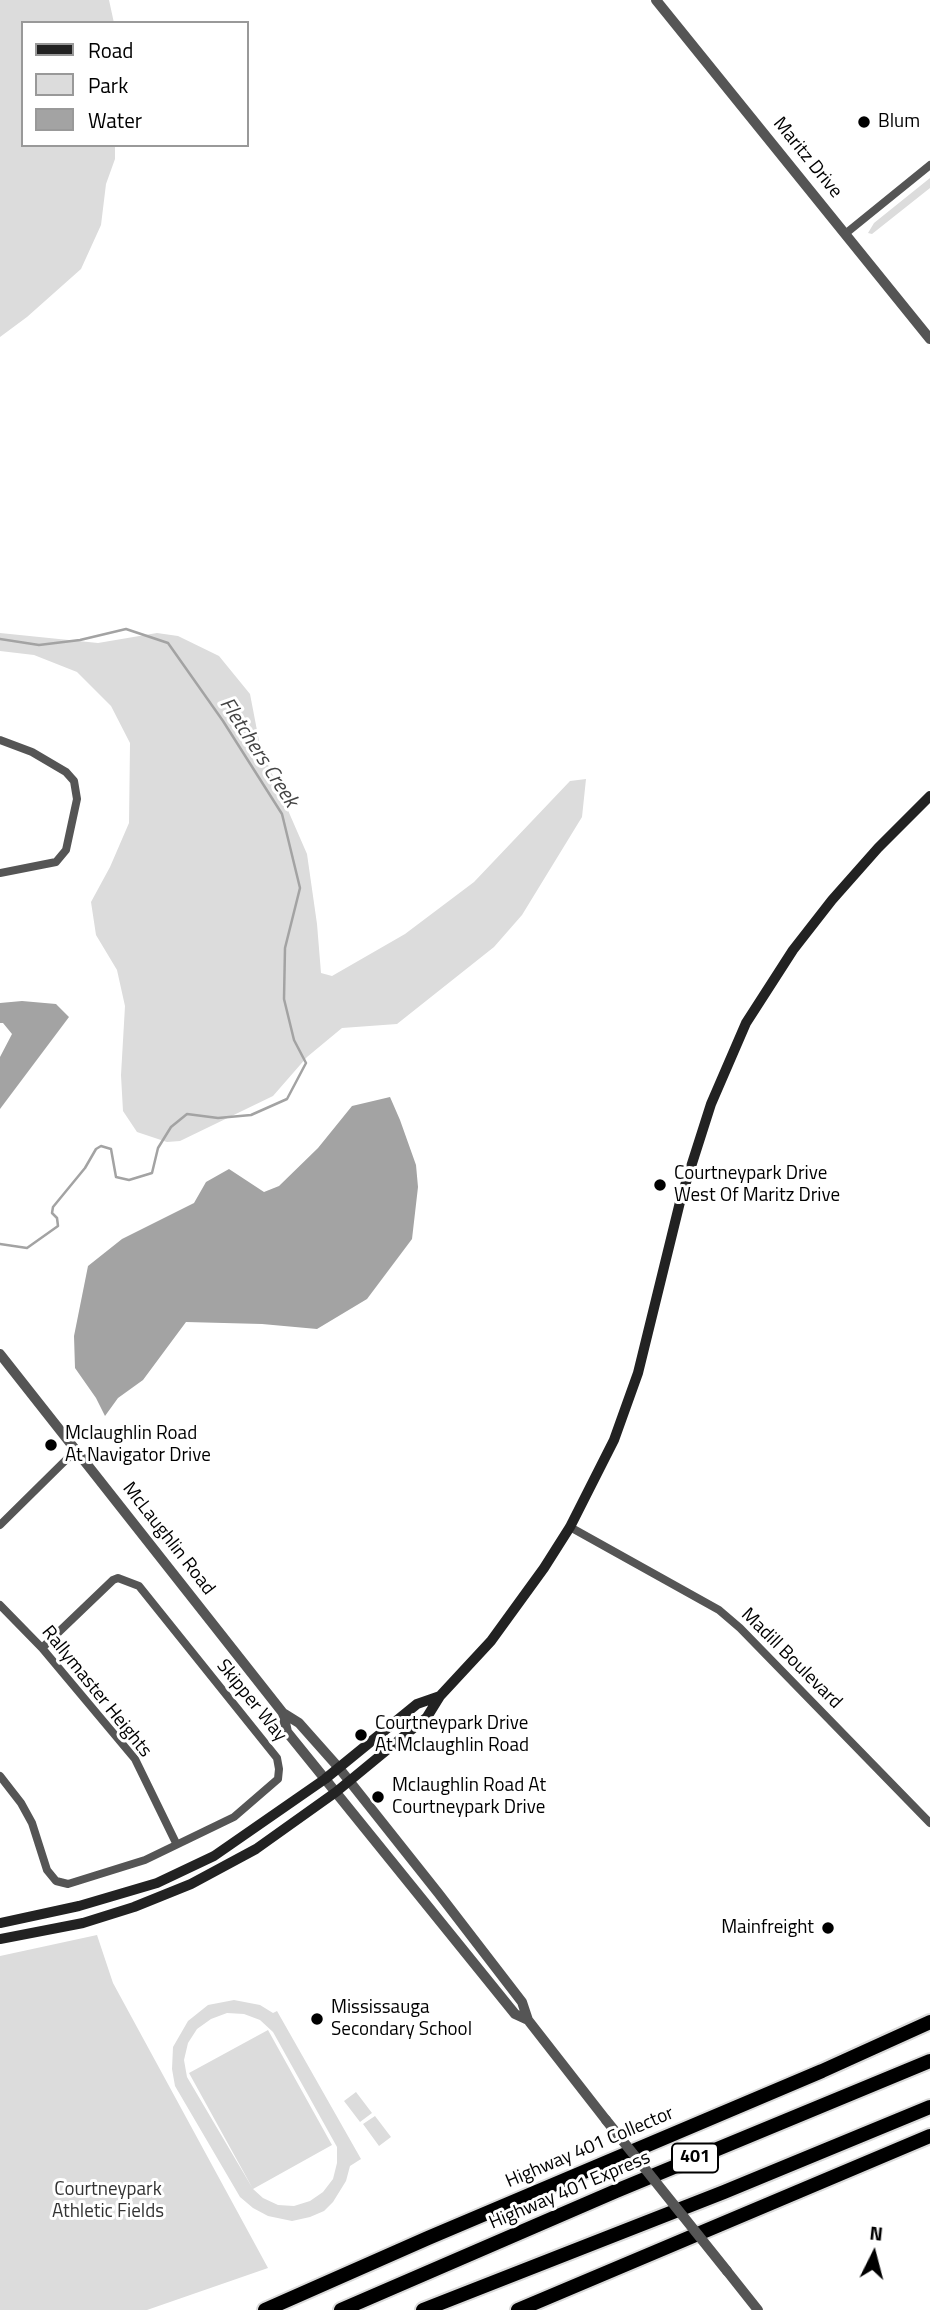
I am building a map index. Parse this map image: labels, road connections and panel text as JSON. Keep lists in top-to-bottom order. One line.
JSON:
{"streets":{"highway":["Highway 401 Collector","401","Highway 401 Express"],"street":["Maritz Drive","McLaughlin Road","Madill Boulevard","Rallymaster Heights","Skipper Way"]},"crossings":[["Rallymaster Heights","Skipper Way"]],"water":["Fletchers Creek"],"parks":["Courtneypark Athletic Fields"],"places":["Blum","Courtneypark Drive West Of Maritz Drive","Mclaughlin Road At Navigator Drive","Courtneypark Drive At Mclaughlin Road","Mclaughlin Road At Courtneypark Drive","Mainfreight","Mississauga Secondary School"],"legend":["Road","Park","Water"],"north":"top"}
